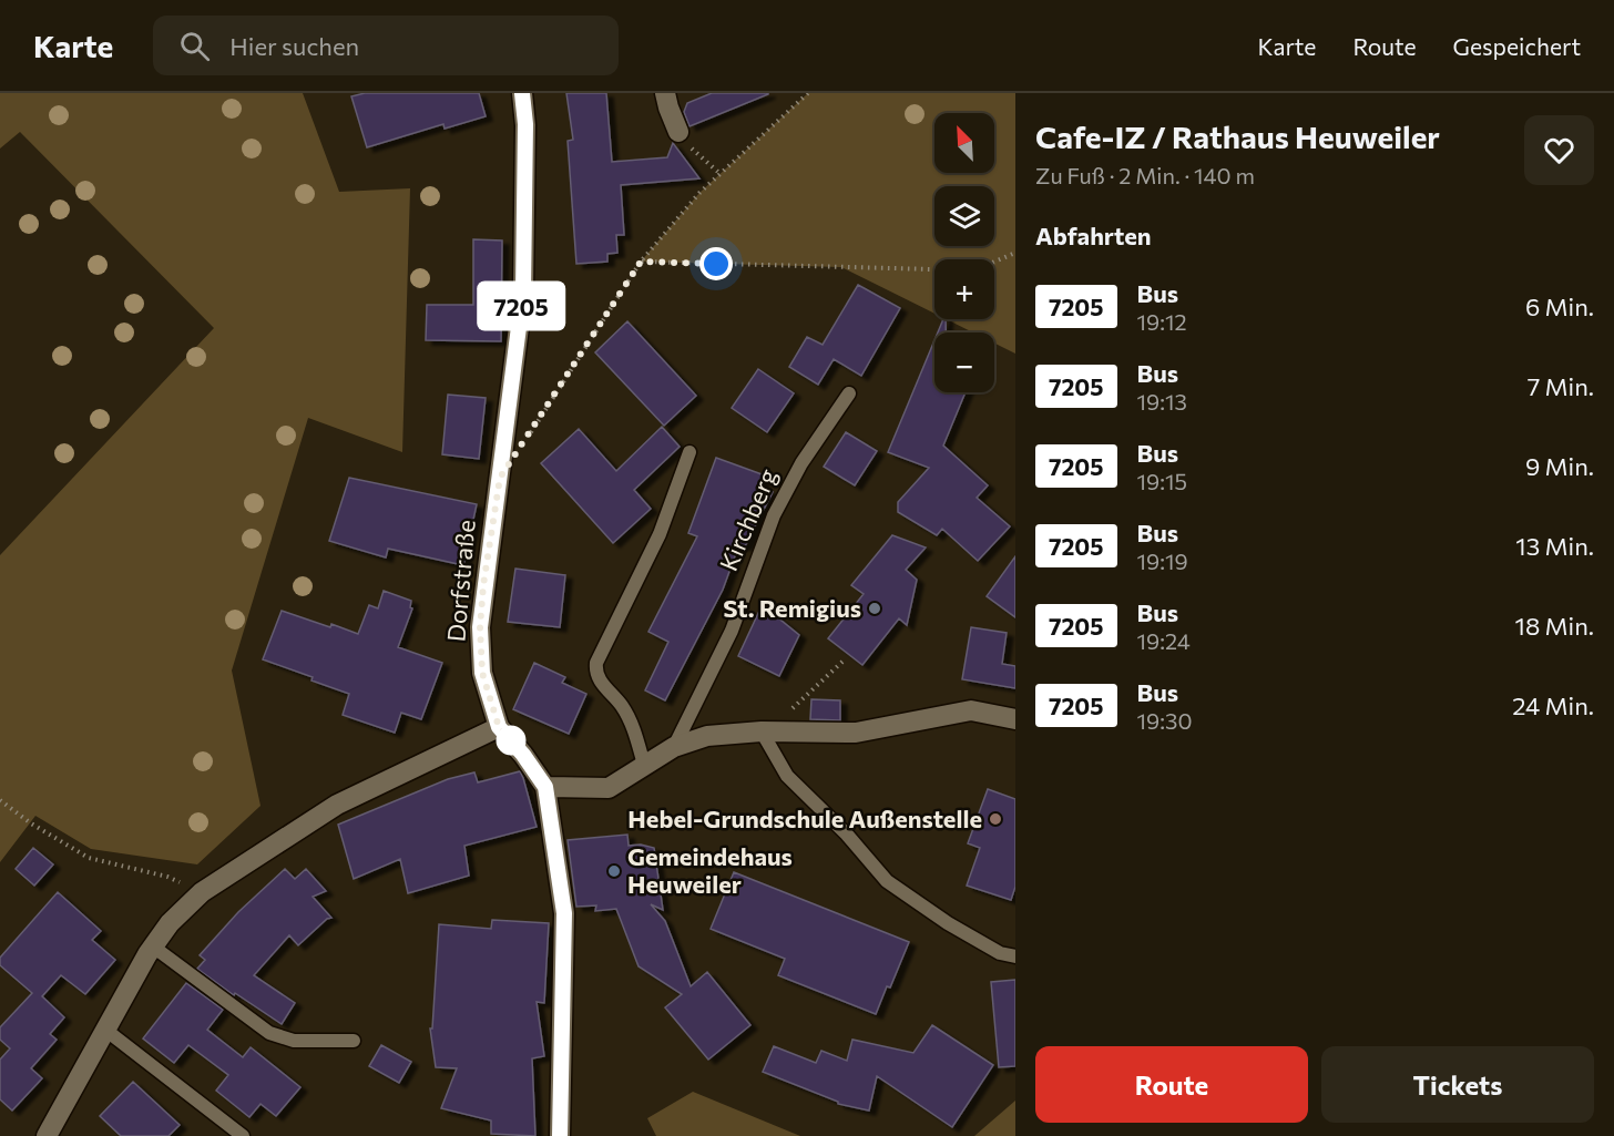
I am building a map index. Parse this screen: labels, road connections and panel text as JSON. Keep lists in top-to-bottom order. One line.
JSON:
{"streets":{"street":["Dorfstraße"],"lane":["Kirchberg"]},"places":["St. Remigius","Hebel-Grundschule Außenstelle","Gemeindehaus Heuweiler"],"lines":["bus line 7205"],"north":"top left","page":{"header":"Karte","search":"Hier suchen","nav":["Karte","Route","Gespeichert"],"on_map":"7205","heading":[["Cafe-IZ / Rathaus Heuweiler","Zu Fuß · 2 Min. · 140 m"],"Abfahrten"],"map_buttons":["+","−"],"list":[{"mark":"7205","name":"Bus","note":"19:12","value":"6 Min."},{"mark":"7205","name":"Bus","note":"19:13","value":"7 Min."},{"mark":"7205","name":"Bus","note":"19:15","value":"9 Min."},{"mark":"7205","name":"Bus","note":"19:19","value":"13 Min."},{"mark":"7205","name":"Bus","note":"19:24","value":"18 Min."},{"mark":"7205","name":"Bus","note":"19:30","value":"24 Min."}],"buttons":["Route","Tickets"]}}
